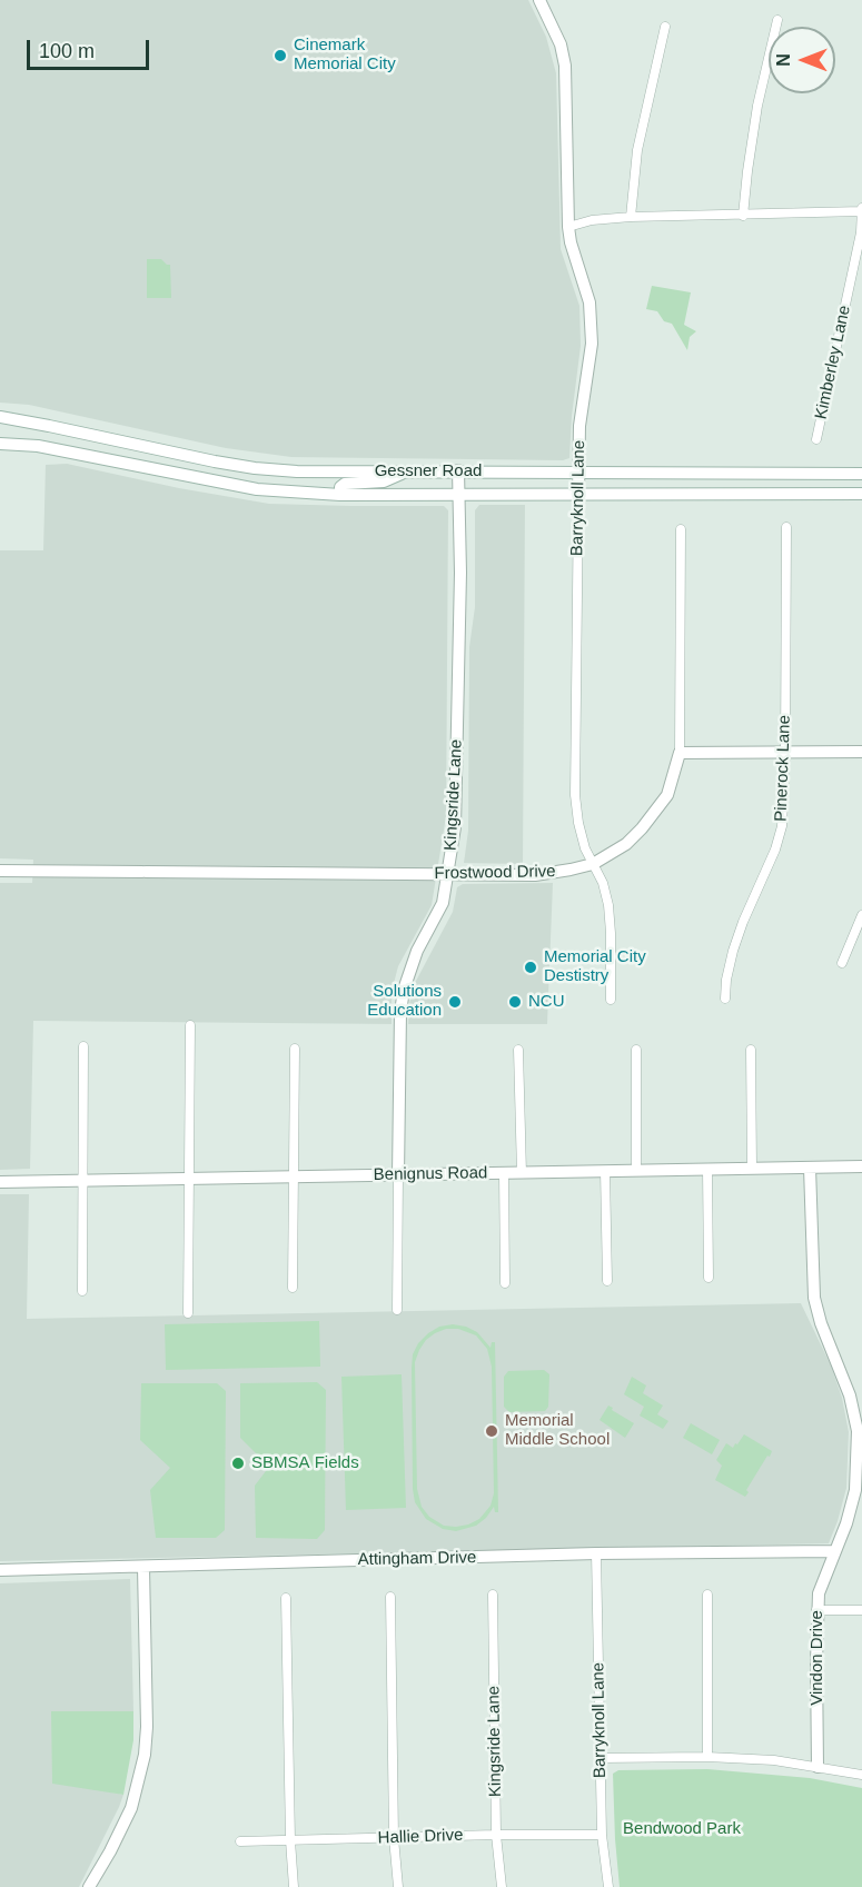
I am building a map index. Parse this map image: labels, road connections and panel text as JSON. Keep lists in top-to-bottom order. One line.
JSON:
{"streets":{"street":["Kimberley Lane","Gessner Road","Barryknoll Lane","Pinerock Lane","Kingsride Lane","Frostwood Drive","Benignus Road","Attingham Drive","Vindon Drive","Hallie Drive"]},"crossings":[["Gessner Road","Barryknoll Lane"],["Gessner Road","Kingsride Lane"],["Barryknoll Lane","Frostwood Drive"],["Barryknoll Lane","Attingham Drive"],["Barryknoll Lane","Hallie Drive"],["Kingsride Lane","Frostwood Drive"],["Kingsride Lane","Benignus Road"],["Kingsride Lane","Hallie Drive"],["Benignus Road","Vindon Drive"],["Attingham Drive","Vindon Drive"]],"parks":["Bendwood Park"],"places":["Cinemark Memorial City","Memorial City Destistry","Solutions Education","NCU","Memorial Middle School","SBMSA Fields"],"scale_bar":"100 m","north":"left"}
